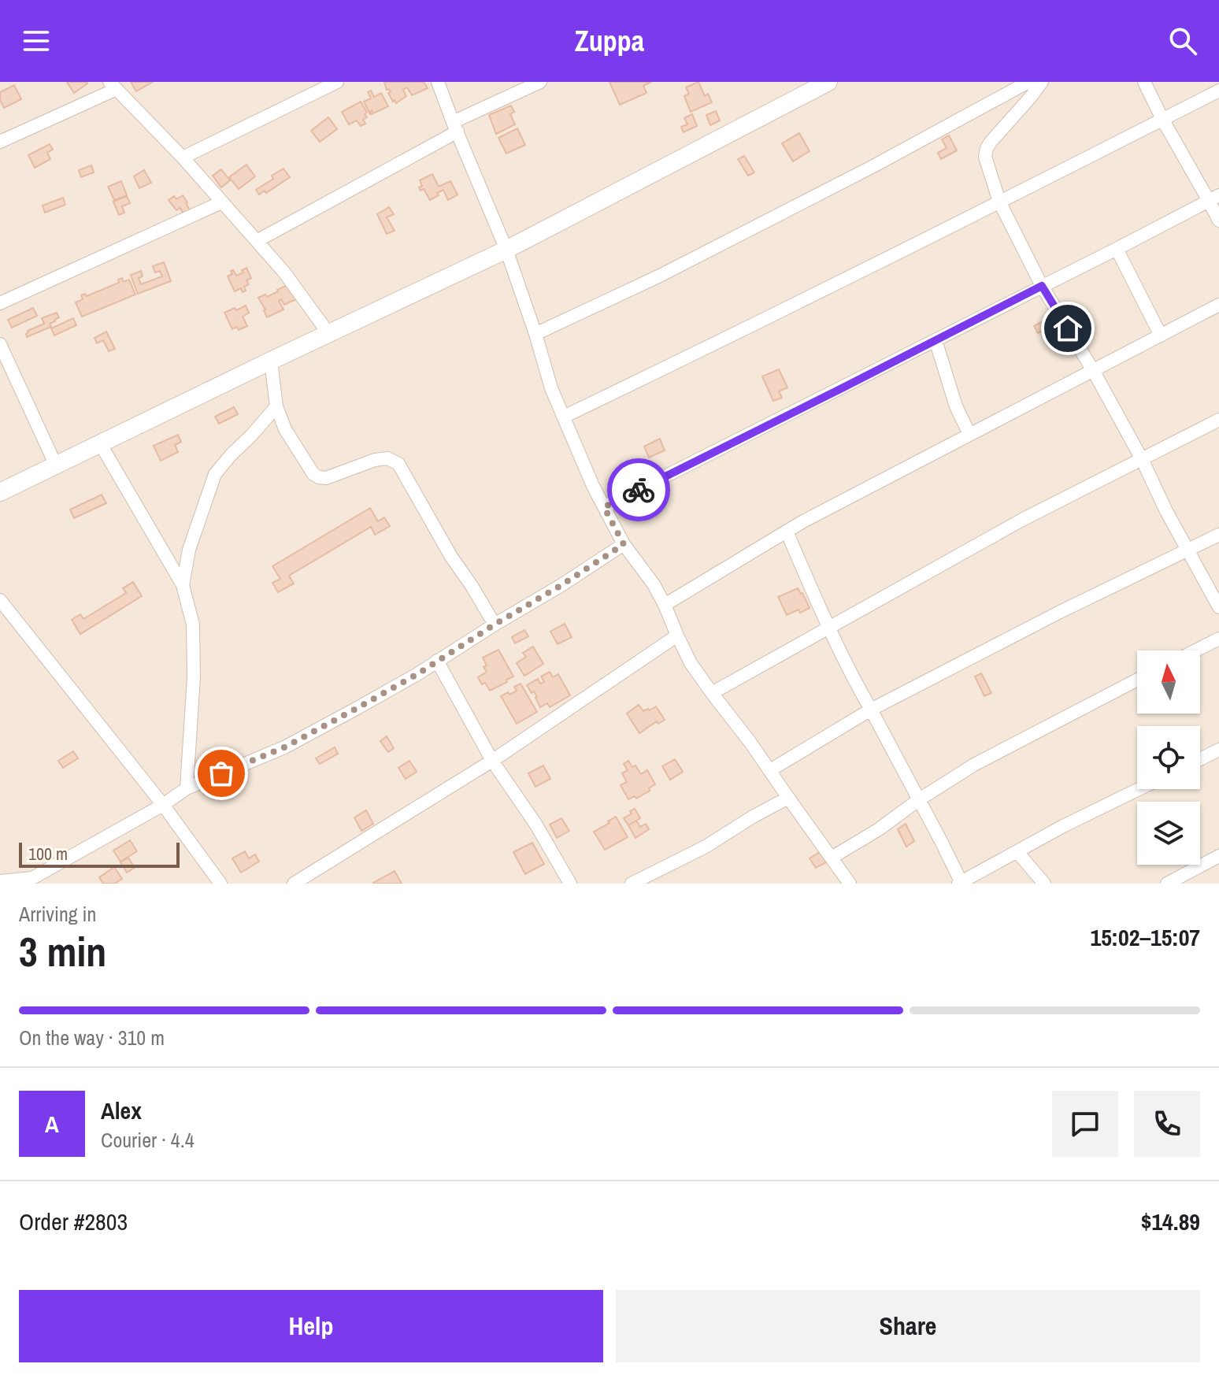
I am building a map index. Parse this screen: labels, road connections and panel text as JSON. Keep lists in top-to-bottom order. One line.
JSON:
{"scale_bar":"100 m","north":"top","page":{"header":"Zuppa","scale":"100 m","heading":["3 min","Arriving in","15:02–15:07"],"panel":["Alex","Courier · 4.4","Order #2803","$14.89"],"bar":"On the way · 310 m","round":"A","buttons":["Help","Share"]}}
